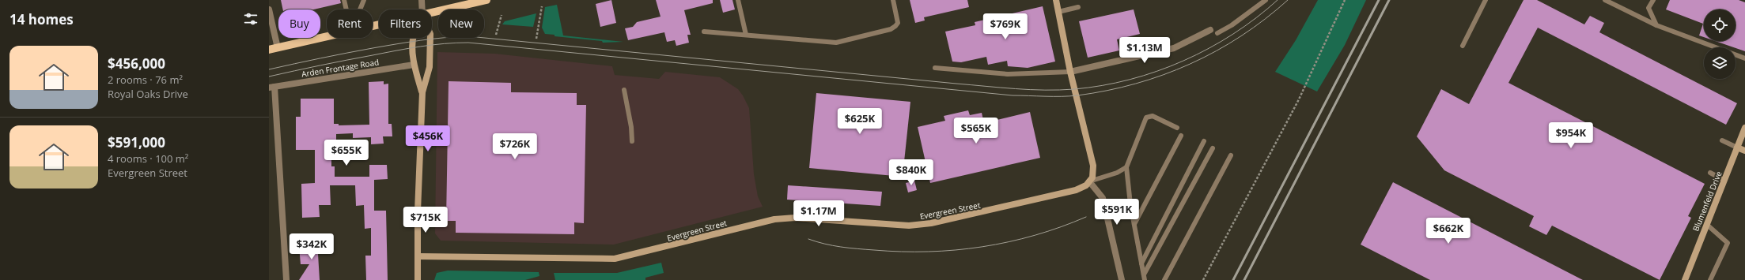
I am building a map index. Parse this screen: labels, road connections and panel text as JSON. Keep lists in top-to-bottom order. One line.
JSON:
{"streets":{"street":["Arden Frontage Road","Blumenfeld Drive","Evergreen Street"]},"page":{"heading":"14 homes","chip":["Buy","Rent","Filters","New"],"price":["$769K","$1.13M","$625K","$565K","$954K","$456K","$726K","$655K","$840K","$591K","$1.17M","$715K","$662K","$342K"],"list":[{"name":"$456,000","note":"2 rooms · 76 m² · Royal Oaks Drive"},{"name":"$591,000","note":"4 rooms · 100 m² · Evergreen Street"}]}}
